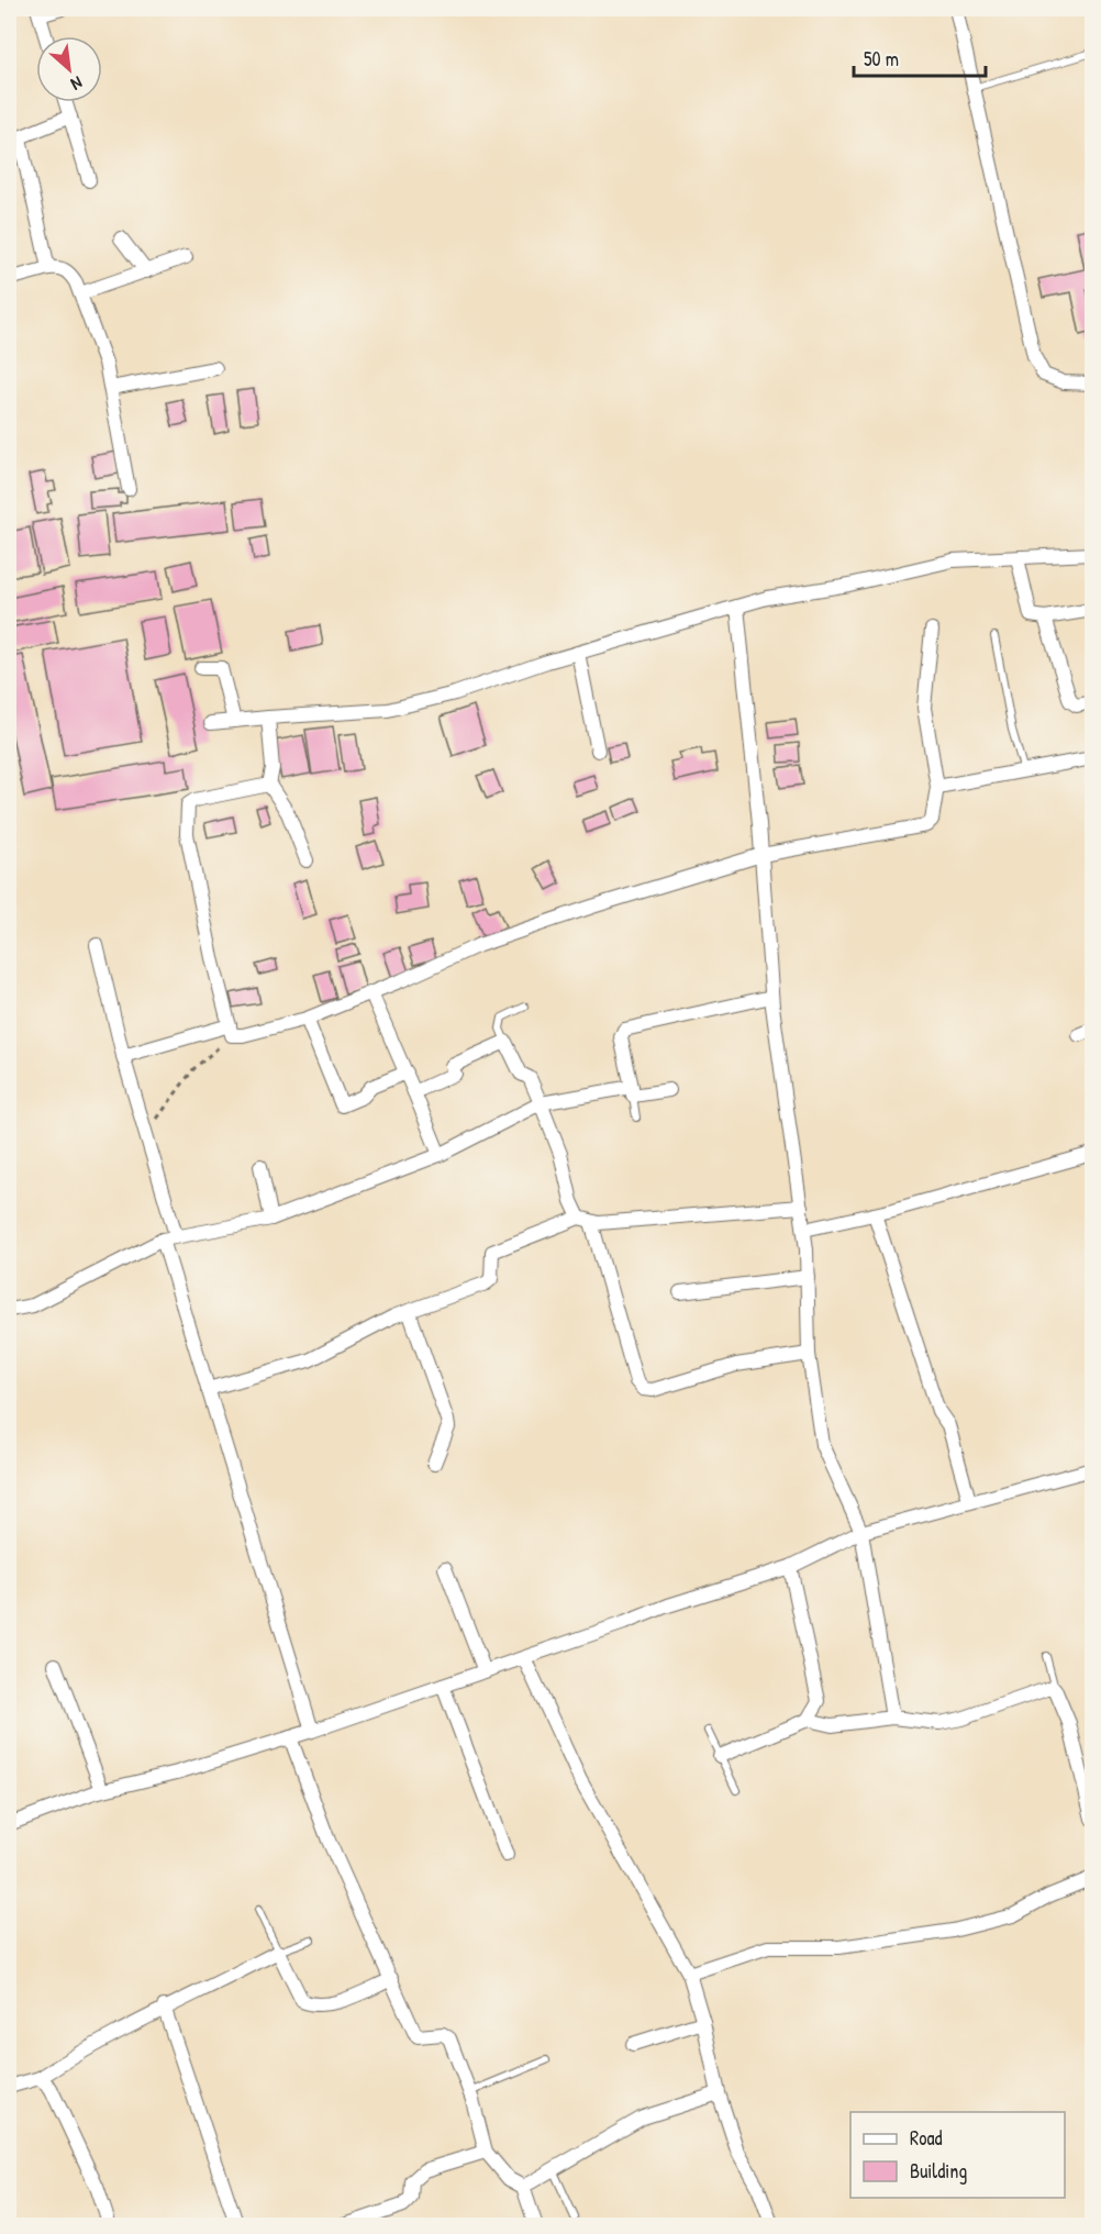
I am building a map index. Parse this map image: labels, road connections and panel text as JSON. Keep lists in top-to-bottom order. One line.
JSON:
{"legend":["Road","Building"],"scale_bar":"50 m","north":"bottom right"}
